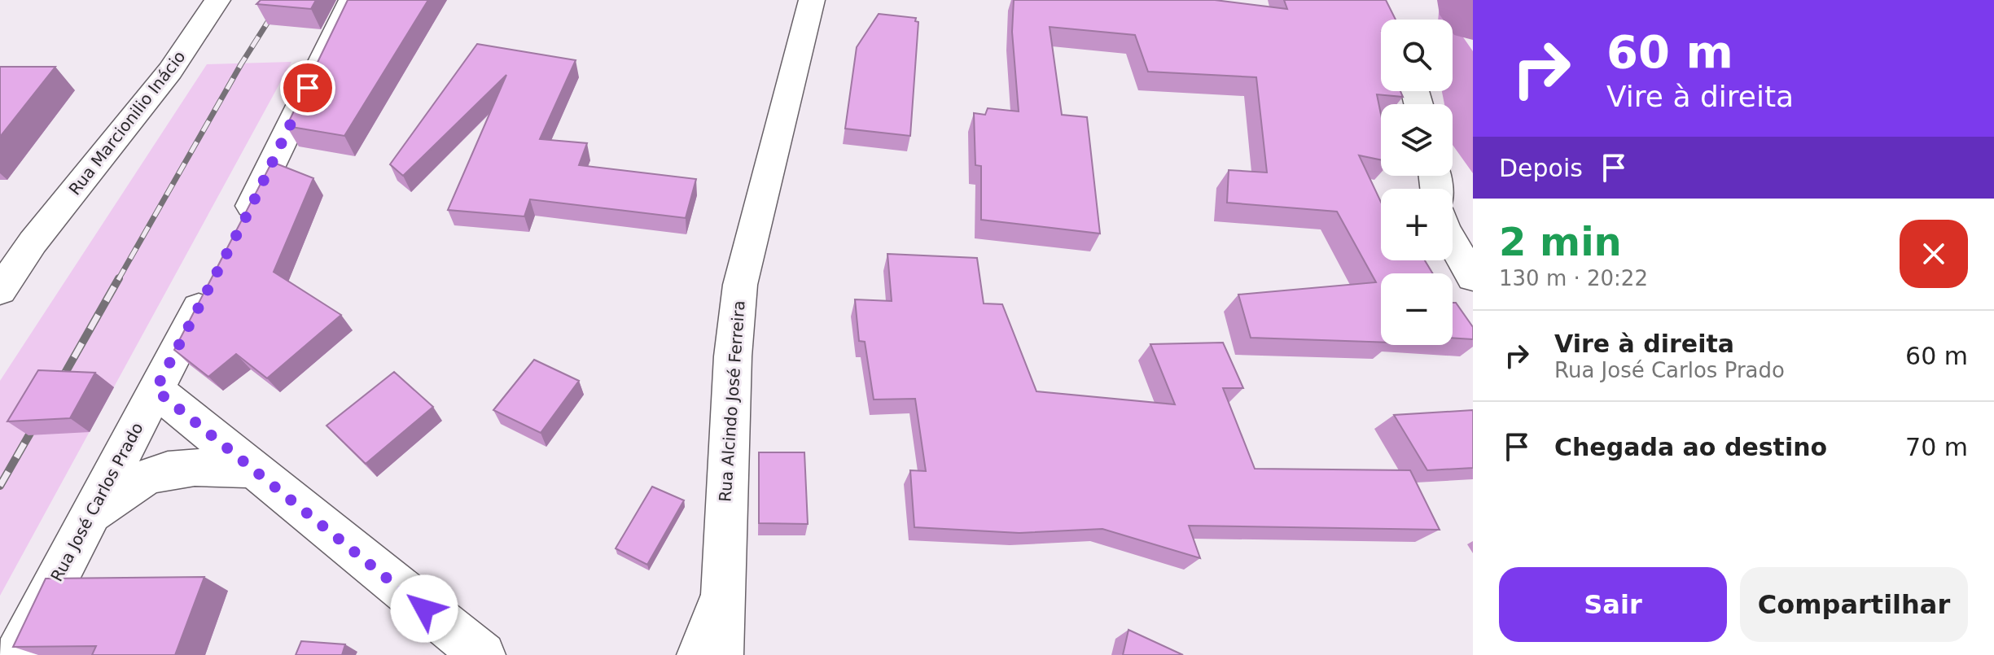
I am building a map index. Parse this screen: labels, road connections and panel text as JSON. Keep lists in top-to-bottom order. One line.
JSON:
{"streets":{"street":["Rua Marcionilio Inácio","Rua Alcindo José Ferreira","Rua José Carlos Prado"]},"page":{"turn":["60 m","Vire à direita"],"map_buttons":["+","−"],"then":"Depois","heading":["2 min","130 m · 20:22"],"list":[{"name":"Vire à direita","note":"Rua José Carlos Prado","value":"60 m"},{"name":"Chegada ao destino","value":"70 m"}],"buttons":["Sair","Compartilhar"]}}
